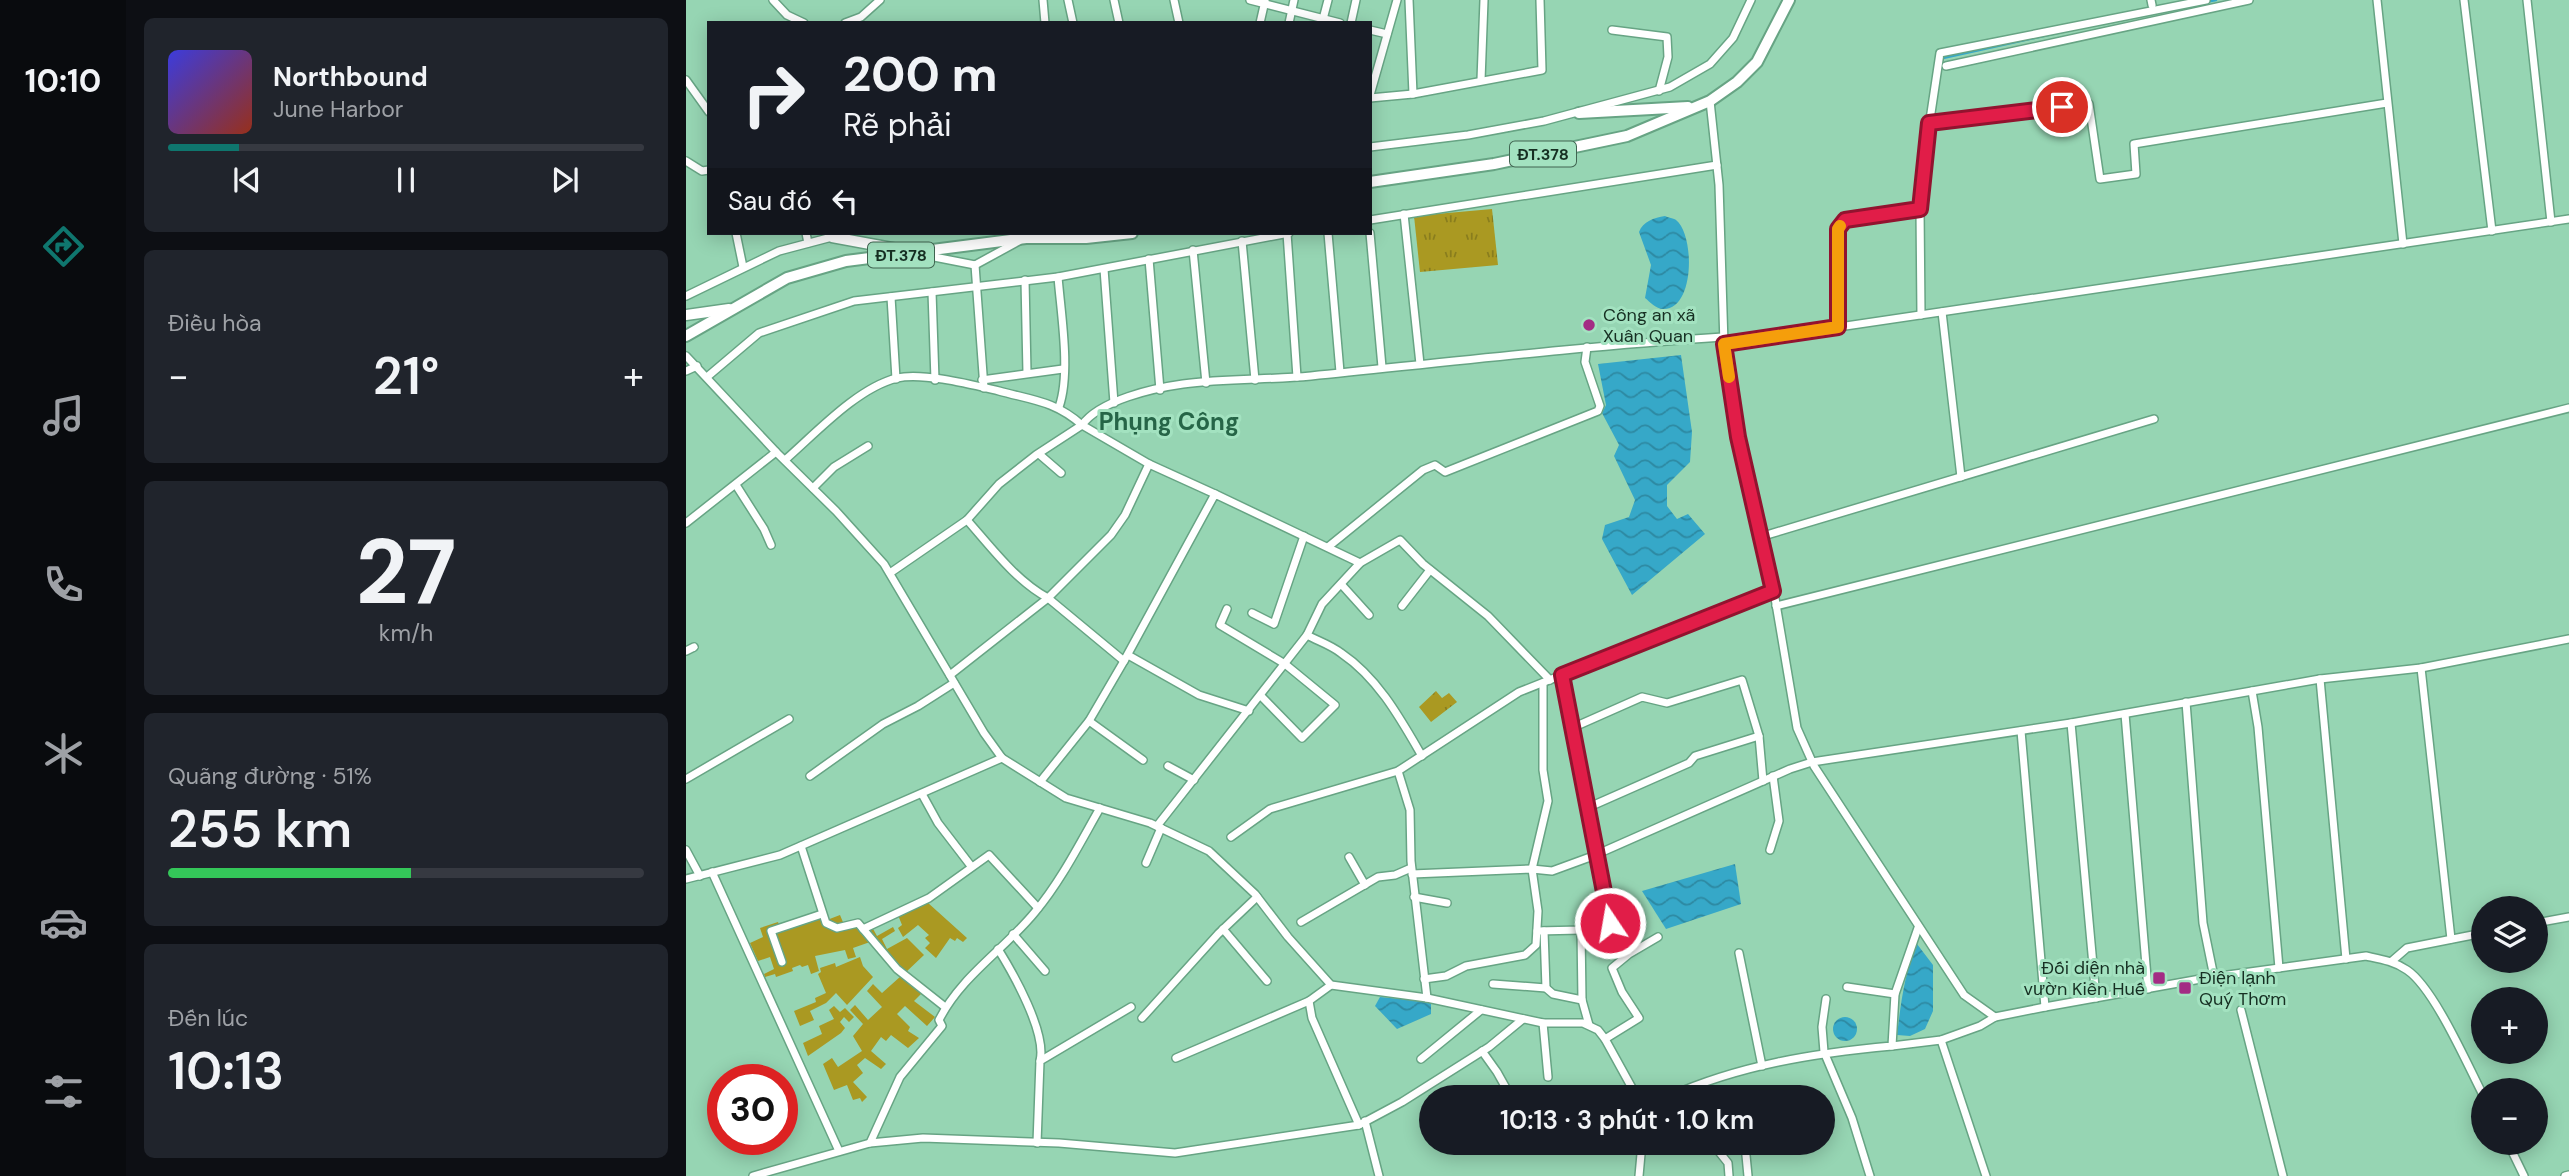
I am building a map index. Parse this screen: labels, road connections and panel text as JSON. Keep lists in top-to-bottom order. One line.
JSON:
{"streets":{"main road":["ĐT.378"]},"districts":["Phụng Công"],"places":{"other":["Công an xã Xuân Quan"],"transit":["Đối diện nhà vườn Kiên Huế","Điện lạnh Quý Thơm"]},"page":{"tabs":"10:10","turn":["200 m","Rẽ phải"],"song":["Northbound","June Harbor"],"then":"Sau đó","tile":["Điều hòa",["27","km/h"],["Quãng đường · 51%","255 km"],["Đến lúc","10:13"]],"heat":["−","21°","+"],"map_buttons":["+","−"],"limit":"30","trip":"10:13 · 3 phút · 1.0 km"}}
